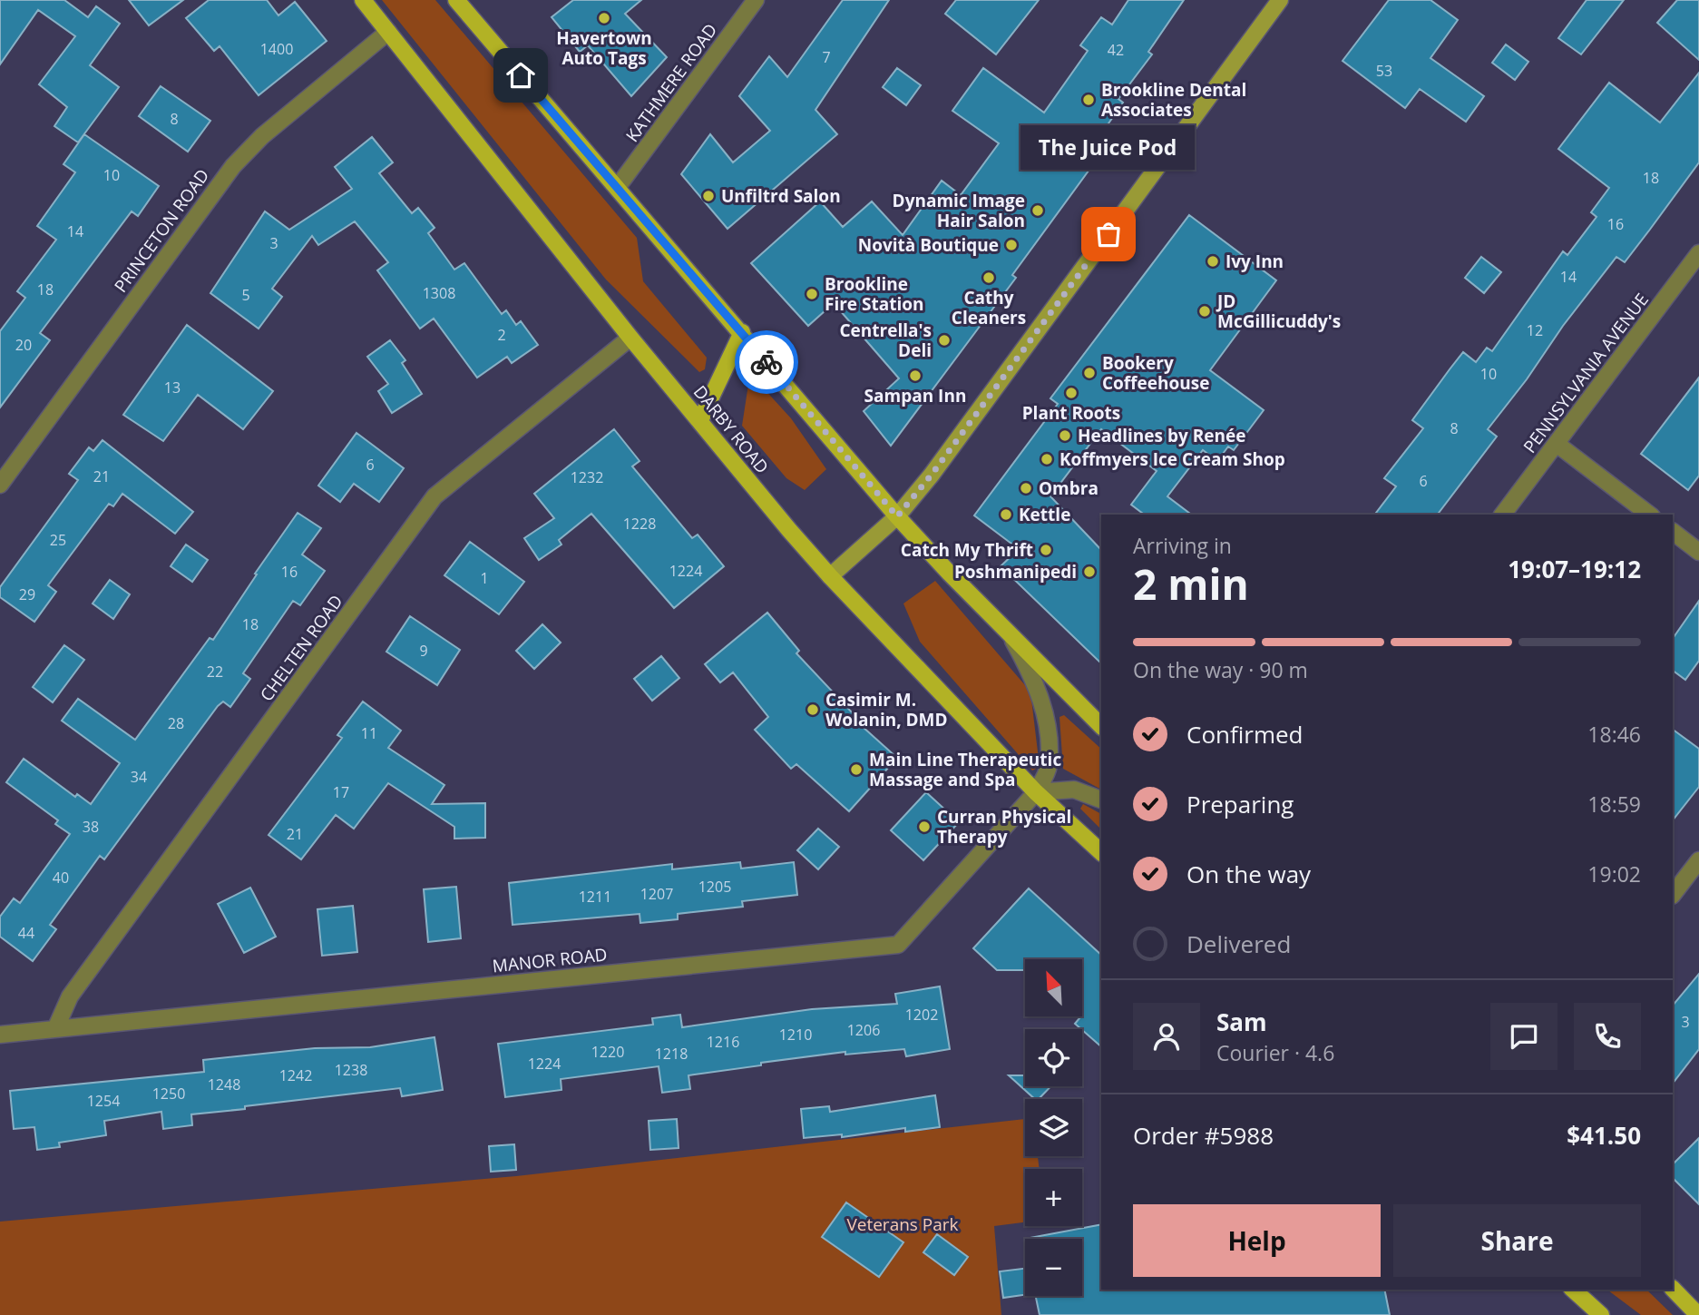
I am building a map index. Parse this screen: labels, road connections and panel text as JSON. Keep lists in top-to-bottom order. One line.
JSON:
{"streets":{"main road":["DARBY ROAD"],"street":["KATHMERE ROAD","PRINCETON ROAD","PENNSYLVANIA AVENUE","CHELTEN ROAD","MANOR ROAD"]},"crossings":[["PRINCETON ROAD","DARBY ROAD"],["DARBY ROAD","CHELTEN ROAD"],["DARBY ROAD","MANOR ROAD"],["CHELTEN ROAD","MANOR ROAD"]],"parks":["Veterans Park"],"places":["Havertown Auto Tags","Brookline Dental Associates","Unfiltrd Salon","Dynamic Image Hair Salon","The Juice Pod","Novità Boutique","Ivy Inn","Cathy Cleaners","Brookline Fire Station","JD McGillicuddy's","Centrella's Deli","Bookery Coffeehouse","Sampan Inn","Plant Roots","Headlines by Renée","Koffmyers Ice Cream Shop","Ombra","Kettle","Catch My Thrift","Poshmanipedi","Casimir M. Wolanin, DMD","Main Line Therapeutic Massage and Spa","Curran Physical Therapy"],"house_numbers":["1400","42","7","53","8","10","18","16","14","3","14","18","1308","5","12","2","20","10","13","8","6","21","1232","6","1228","25","1224","16","1","29","18","9","22","28","11","34","17","38","21","40","1205","1207","1211","44","1202","3","1206","1210","1216","1220","1218","1224","1238","1242","1248","1250","1254"],"north":"top left","page":{"bubble":"The Juice Pod","heading":["2 min","Arriving in","19:07–19:12"],"panel":["Sam","Courier · 4.6","Order #5988","$41.50"],"bar":"On the way · 90 m","list":[["Confirmed","18:46"],["Preparing","18:59"],["On the way","19:02"],"Delivered"],"map_buttons":["+","−"],"buttons":["Help","Share"]}}
